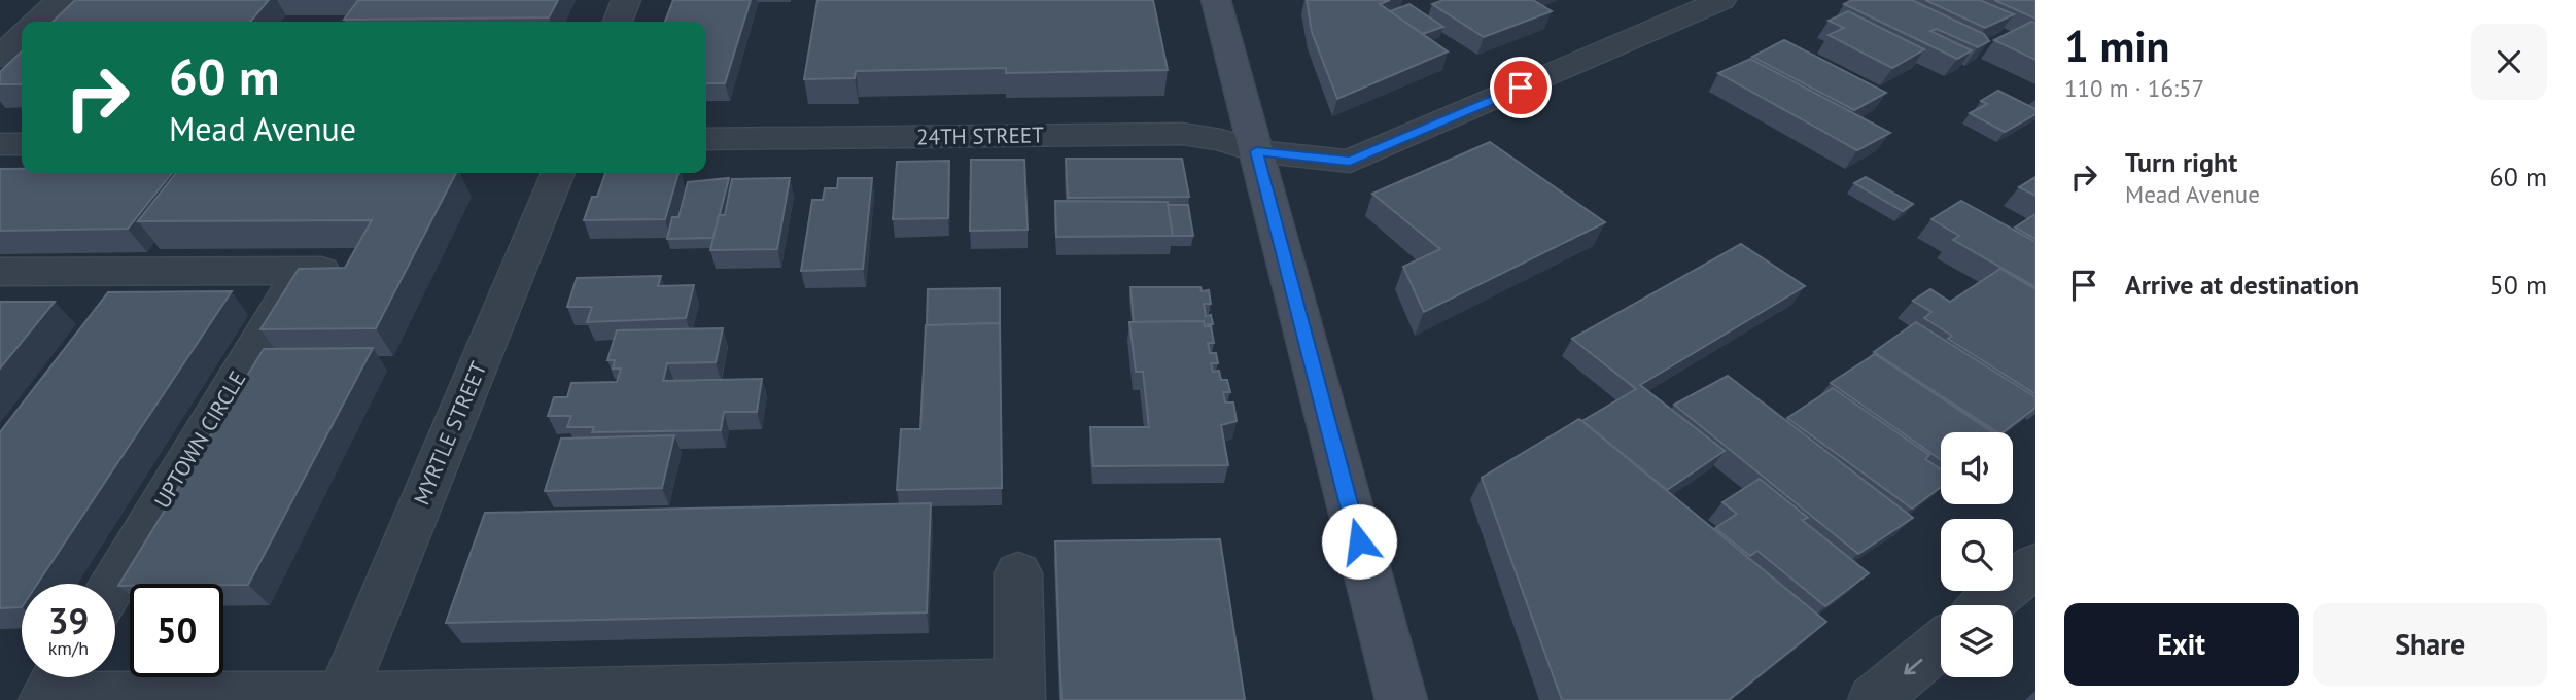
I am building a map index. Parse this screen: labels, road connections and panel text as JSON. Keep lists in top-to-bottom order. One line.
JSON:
{"streets":{"street":["24TH STREET","MYRTLE STREET","UPTOWN CIRCLE"]},"page":{"heading":["1 min","110 m · 16:57"],"turn":["60 m","Mead Avenue"],"list":[{"name":"Turn right","note":"Mead Avenue","value":"60 m"},{"name":"Arrive at destination","value":"50 m"}],"speed":"39 km/h","limit":"50","buttons":["Exit","Share"]}}
